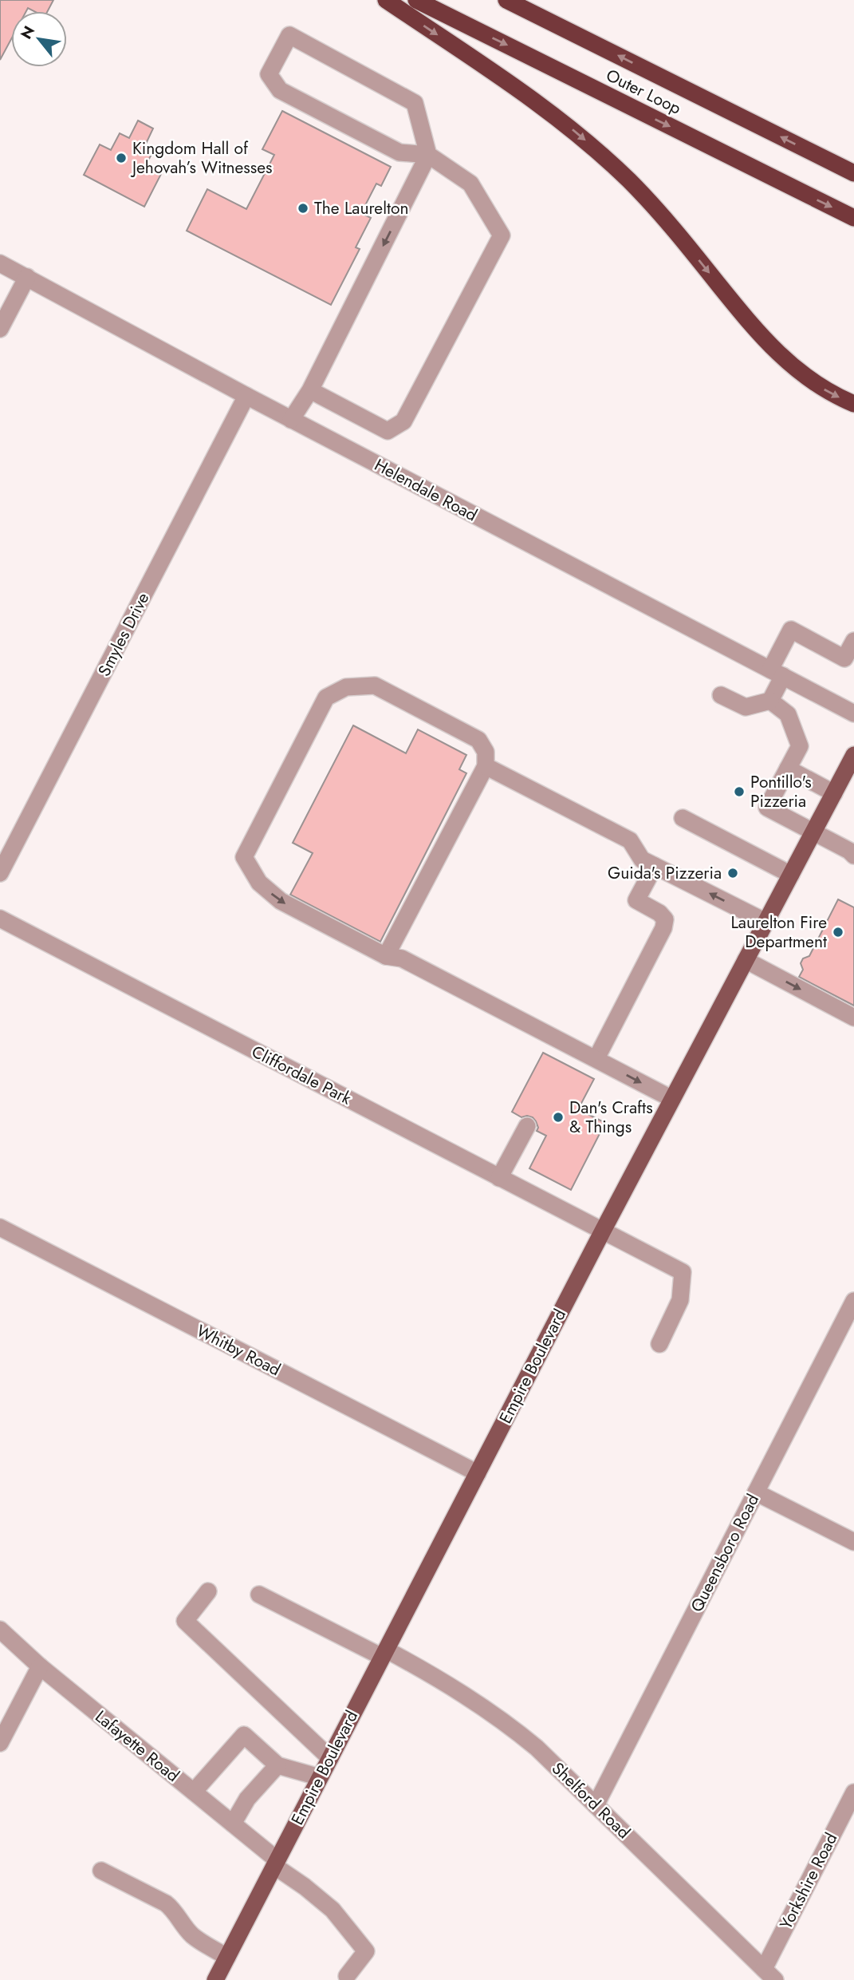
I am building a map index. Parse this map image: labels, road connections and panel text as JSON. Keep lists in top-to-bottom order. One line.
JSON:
{"streets":{"highway":["Outer Loop"],"main road":["Empire Boulevard"],"street":["Helendale Road","Smyles Drive","Cliffordale Park","Whitby Road","Queensboro Road","Lafayette Road","Shelford Road","Yorkshire Road"]},"crossings":[["Helendale Road","Smyles Drive"],["Cliffordale Park","Empire Boulevard"],["Whitby Road","Empire Boulevard"],["Empire Boulevard","Lafayette Road"],["Empire Boulevard","Shelford Road"],["Queensboro Road","Shelford Road"],["Shelford Road","Yorkshire Road"]],"places":["Kingdom Hall of Jehovah’s Witnesses","The Laurelton","Pontillo's Pizzeria","Guida's Pizzeria","Laurelton Fire Department","Dan's Crafts & Things"],"north":"top left"}
